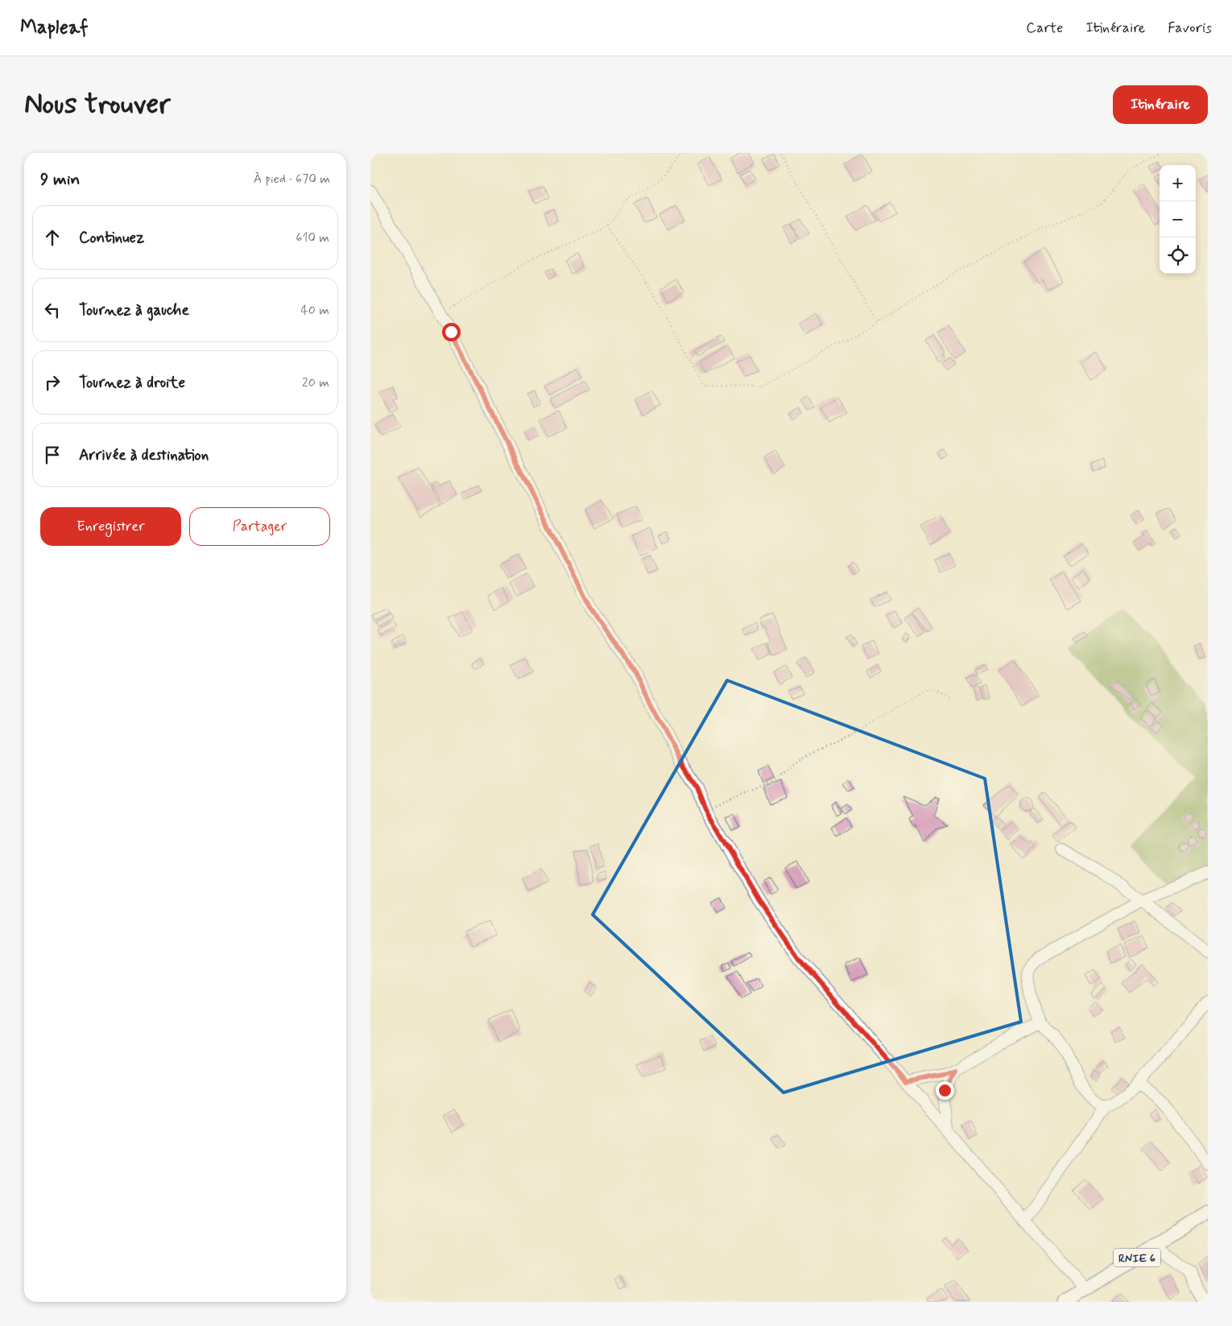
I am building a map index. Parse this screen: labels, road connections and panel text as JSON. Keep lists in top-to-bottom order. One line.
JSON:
{"streets":{"main road":["RNIE 6"]},"page":{"header":"Mapleaf","nav":["Carte","Itinéraire","Favoris"],"buttons":["Itinéraire",["Enregistrer","Partager"]],"title":"Nous trouver","heading":["9 min","À pied · 670 m"],"map_buttons":["+","−"],"list":[["Continuez","610 m"],["Tournez à gauche","40 m"],["Tournez à droite","20 m"],"Arrivée à destination"]}}
